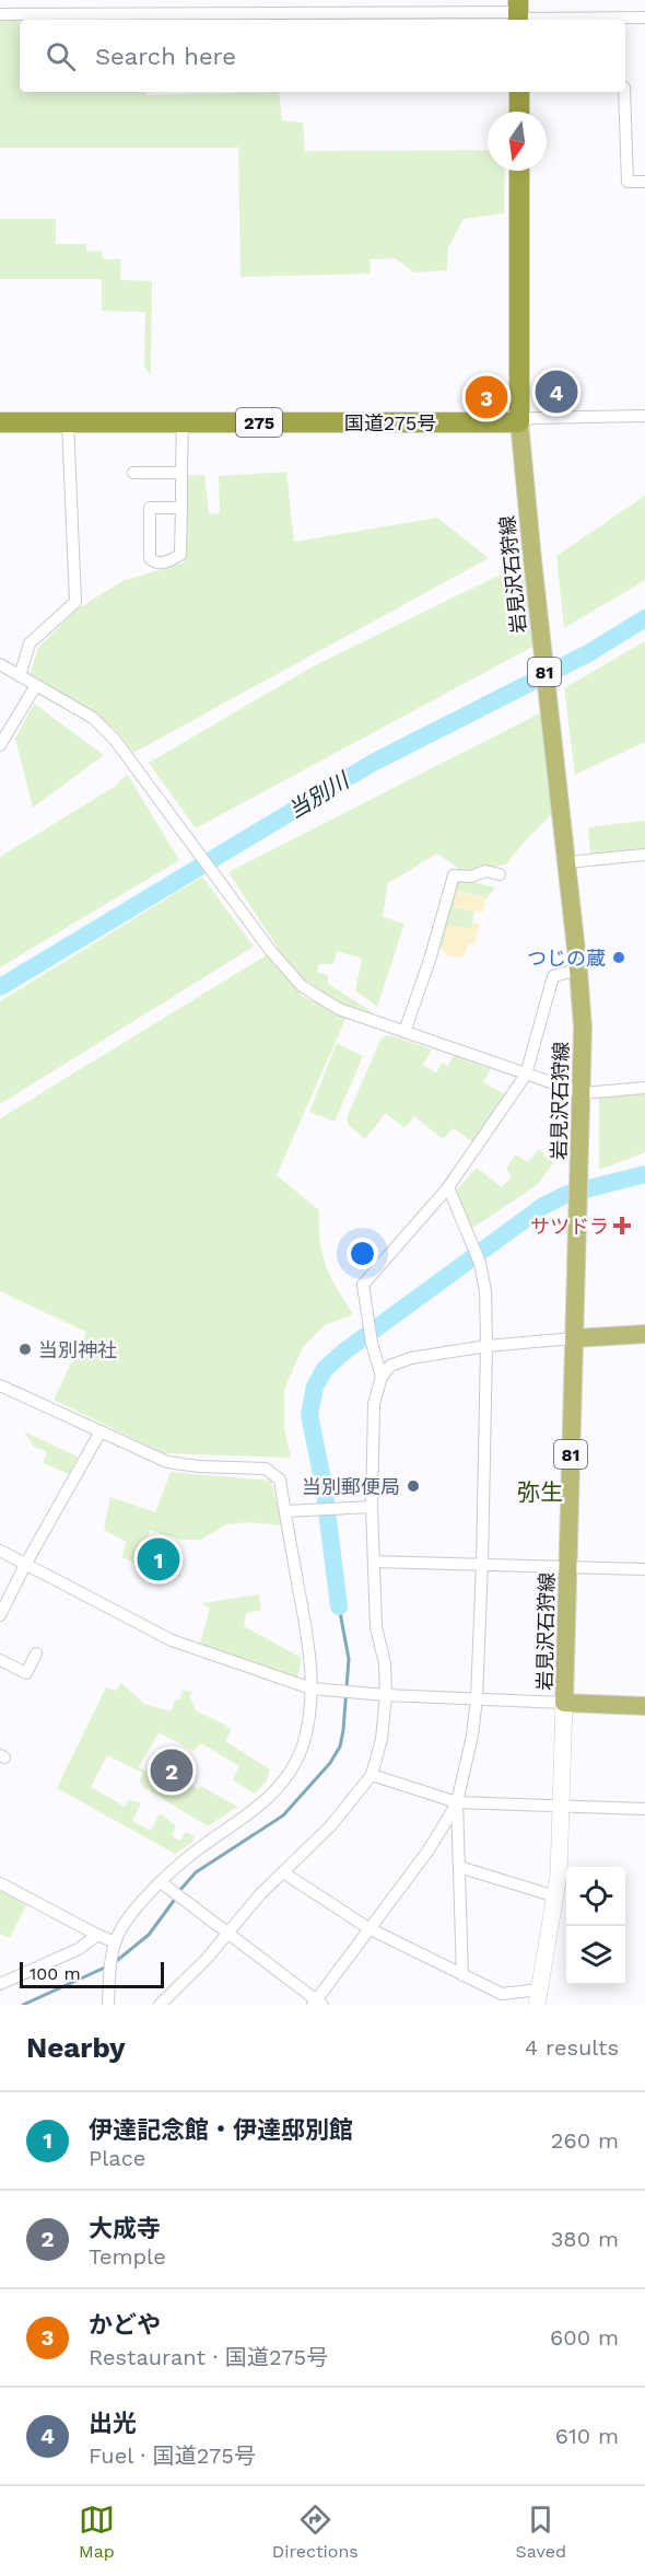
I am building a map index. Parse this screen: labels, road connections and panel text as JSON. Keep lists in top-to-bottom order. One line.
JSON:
{"streets":{"highway":["275","国道275号"],"main road":["岩見沢石狩線","81"]},"crossings":[["国道275号","岩見沢石狩線"]],"districts":["弥生"],"water":["当別川"],"places":{"other":["つじの蔵","当別神社","当別郵便局"],"health":["サツドラ"]},"scale_bar":"100 m","north":"bottom","page":{"search":"Search here","pins":["4","3","1","2"],"scale":"100 m","heading":["Nearby","4 results"],"list":[{"mark":"1","name":"伊達記念館・伊達邸別館","note":"Place","value":"260 m"},{"mark":"2","name":"大成寺","note":"Temple","value":"380 m"},{"mark":"3","name":"かどや","note":"Restaurant · 国道275号","value":"600 m"},{"mark":"4","name":"出光","note":"Fuel · 国道275号","value":"610 m"}],"nav":["Map","Directions","Saved"]}}
